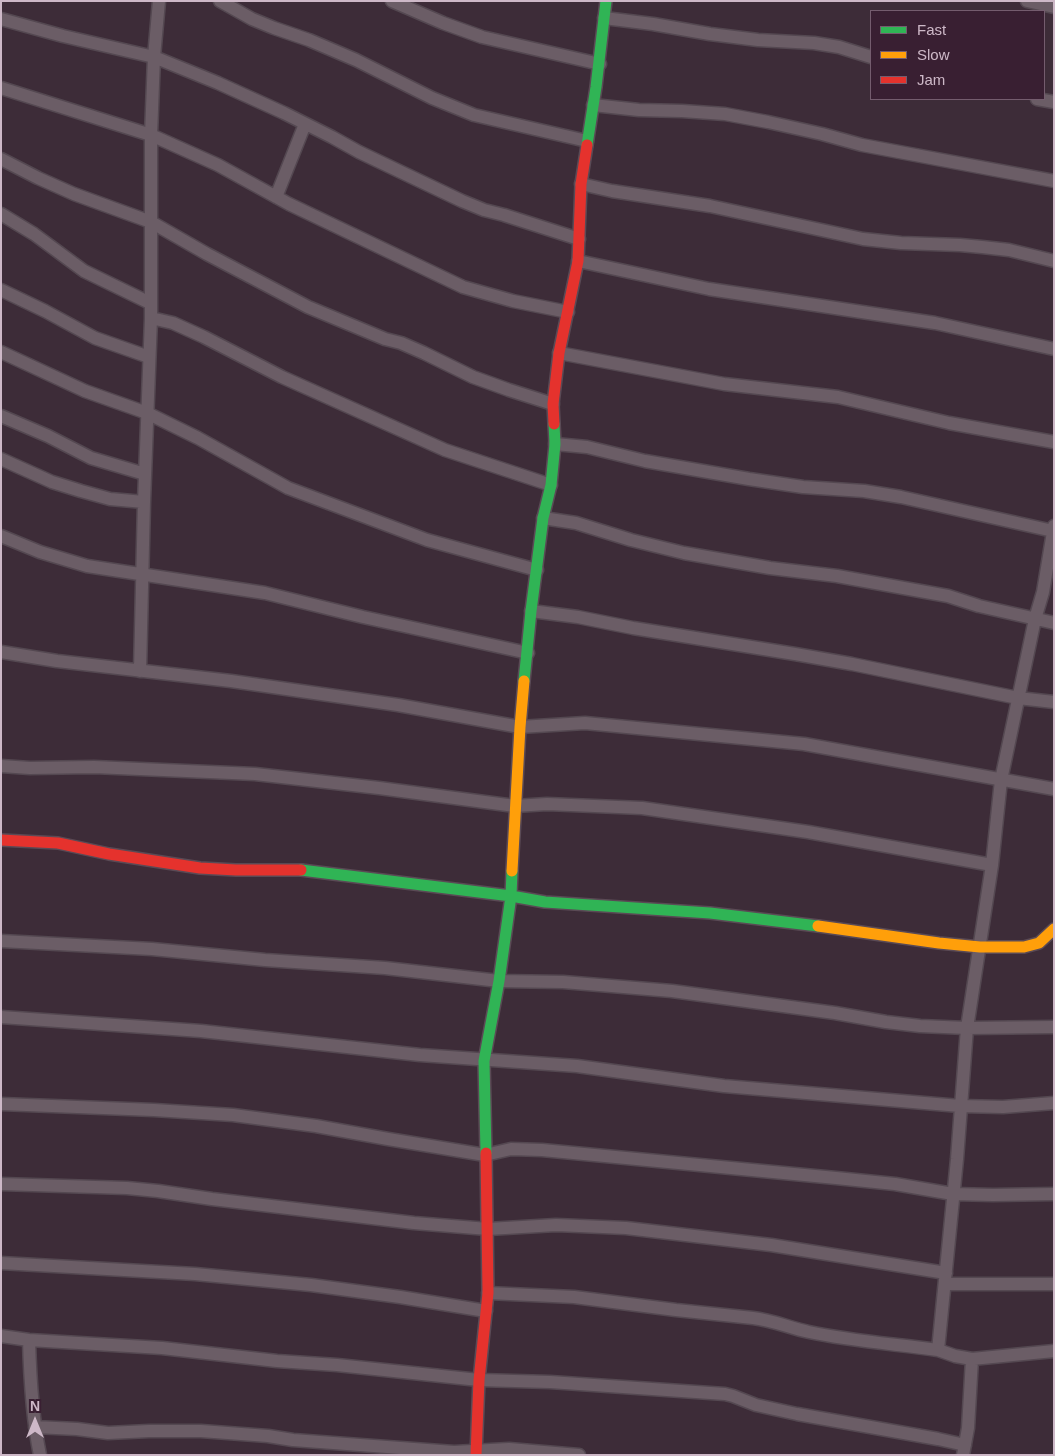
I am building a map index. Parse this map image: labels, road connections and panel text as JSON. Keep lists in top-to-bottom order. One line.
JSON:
{"legend":["Fast","Slow","Jam"],"north":"top"}
